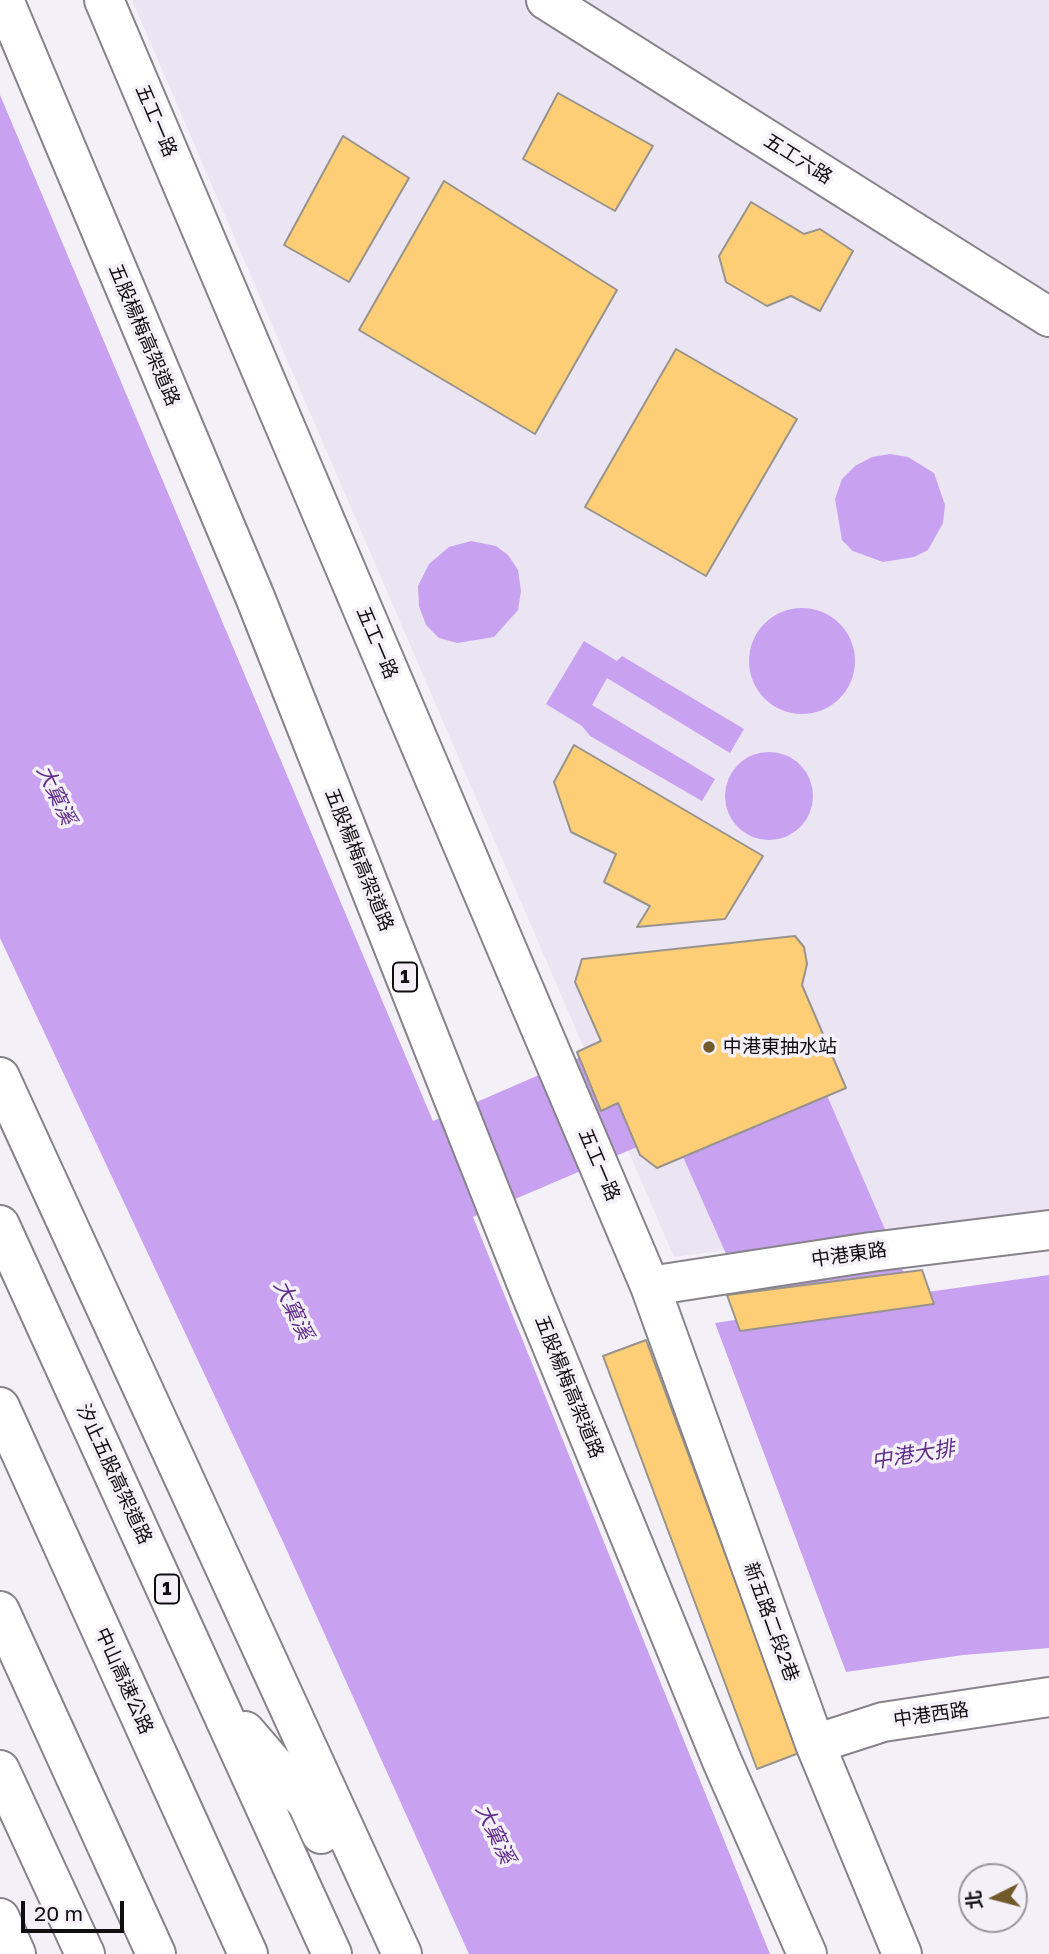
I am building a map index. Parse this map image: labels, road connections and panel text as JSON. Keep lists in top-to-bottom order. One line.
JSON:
{"streets":{"main road":["五工一路","五工六路","五股楊梅高架道路","1","中港東路","汐止五股高架道路","新五路二段2巷","中山高速公路","中港西路"]},"crossings":[["五工一路","中港東路"],["五工一路","新五路二段2巷"],["中港東路","新五路二段2巷"],["新五路二段2巷","中港西路"]],"water":["大窠溪","中港大排"],"places":["中港東抽水站"],"scale_bar":"20 m","north":"left"}
